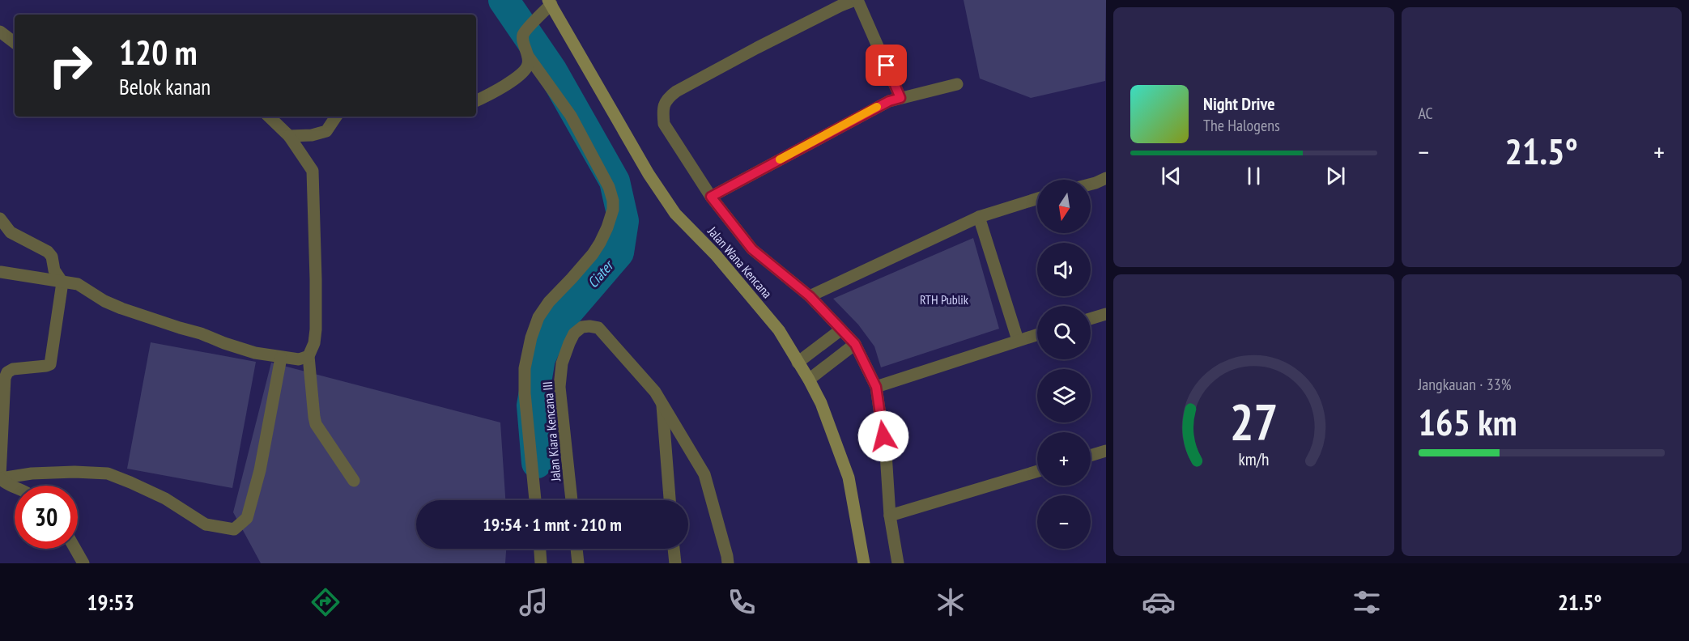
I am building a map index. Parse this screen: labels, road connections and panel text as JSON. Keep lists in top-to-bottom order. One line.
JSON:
{"streets":{"street":["Jalan Wana Kencana","Jalan Kiara Kencana III"]},"water":["Ciater"],"parks":["RTH Publik"],"north":"bottom","page":{"tile":["AC",["Jangkauan · 33%","165 km"]],"turn":["120 m","Belok kanan"],"song":["Night Drive","The Halogens"],"heat":["−","21.5°","+"],"map_buttons":["+","−"],"limit":"30","trip":"19:54 · 1 mnt · 210 m","tabs":["19:53","21.5°"],"gauge":["27","km/h"]}}
